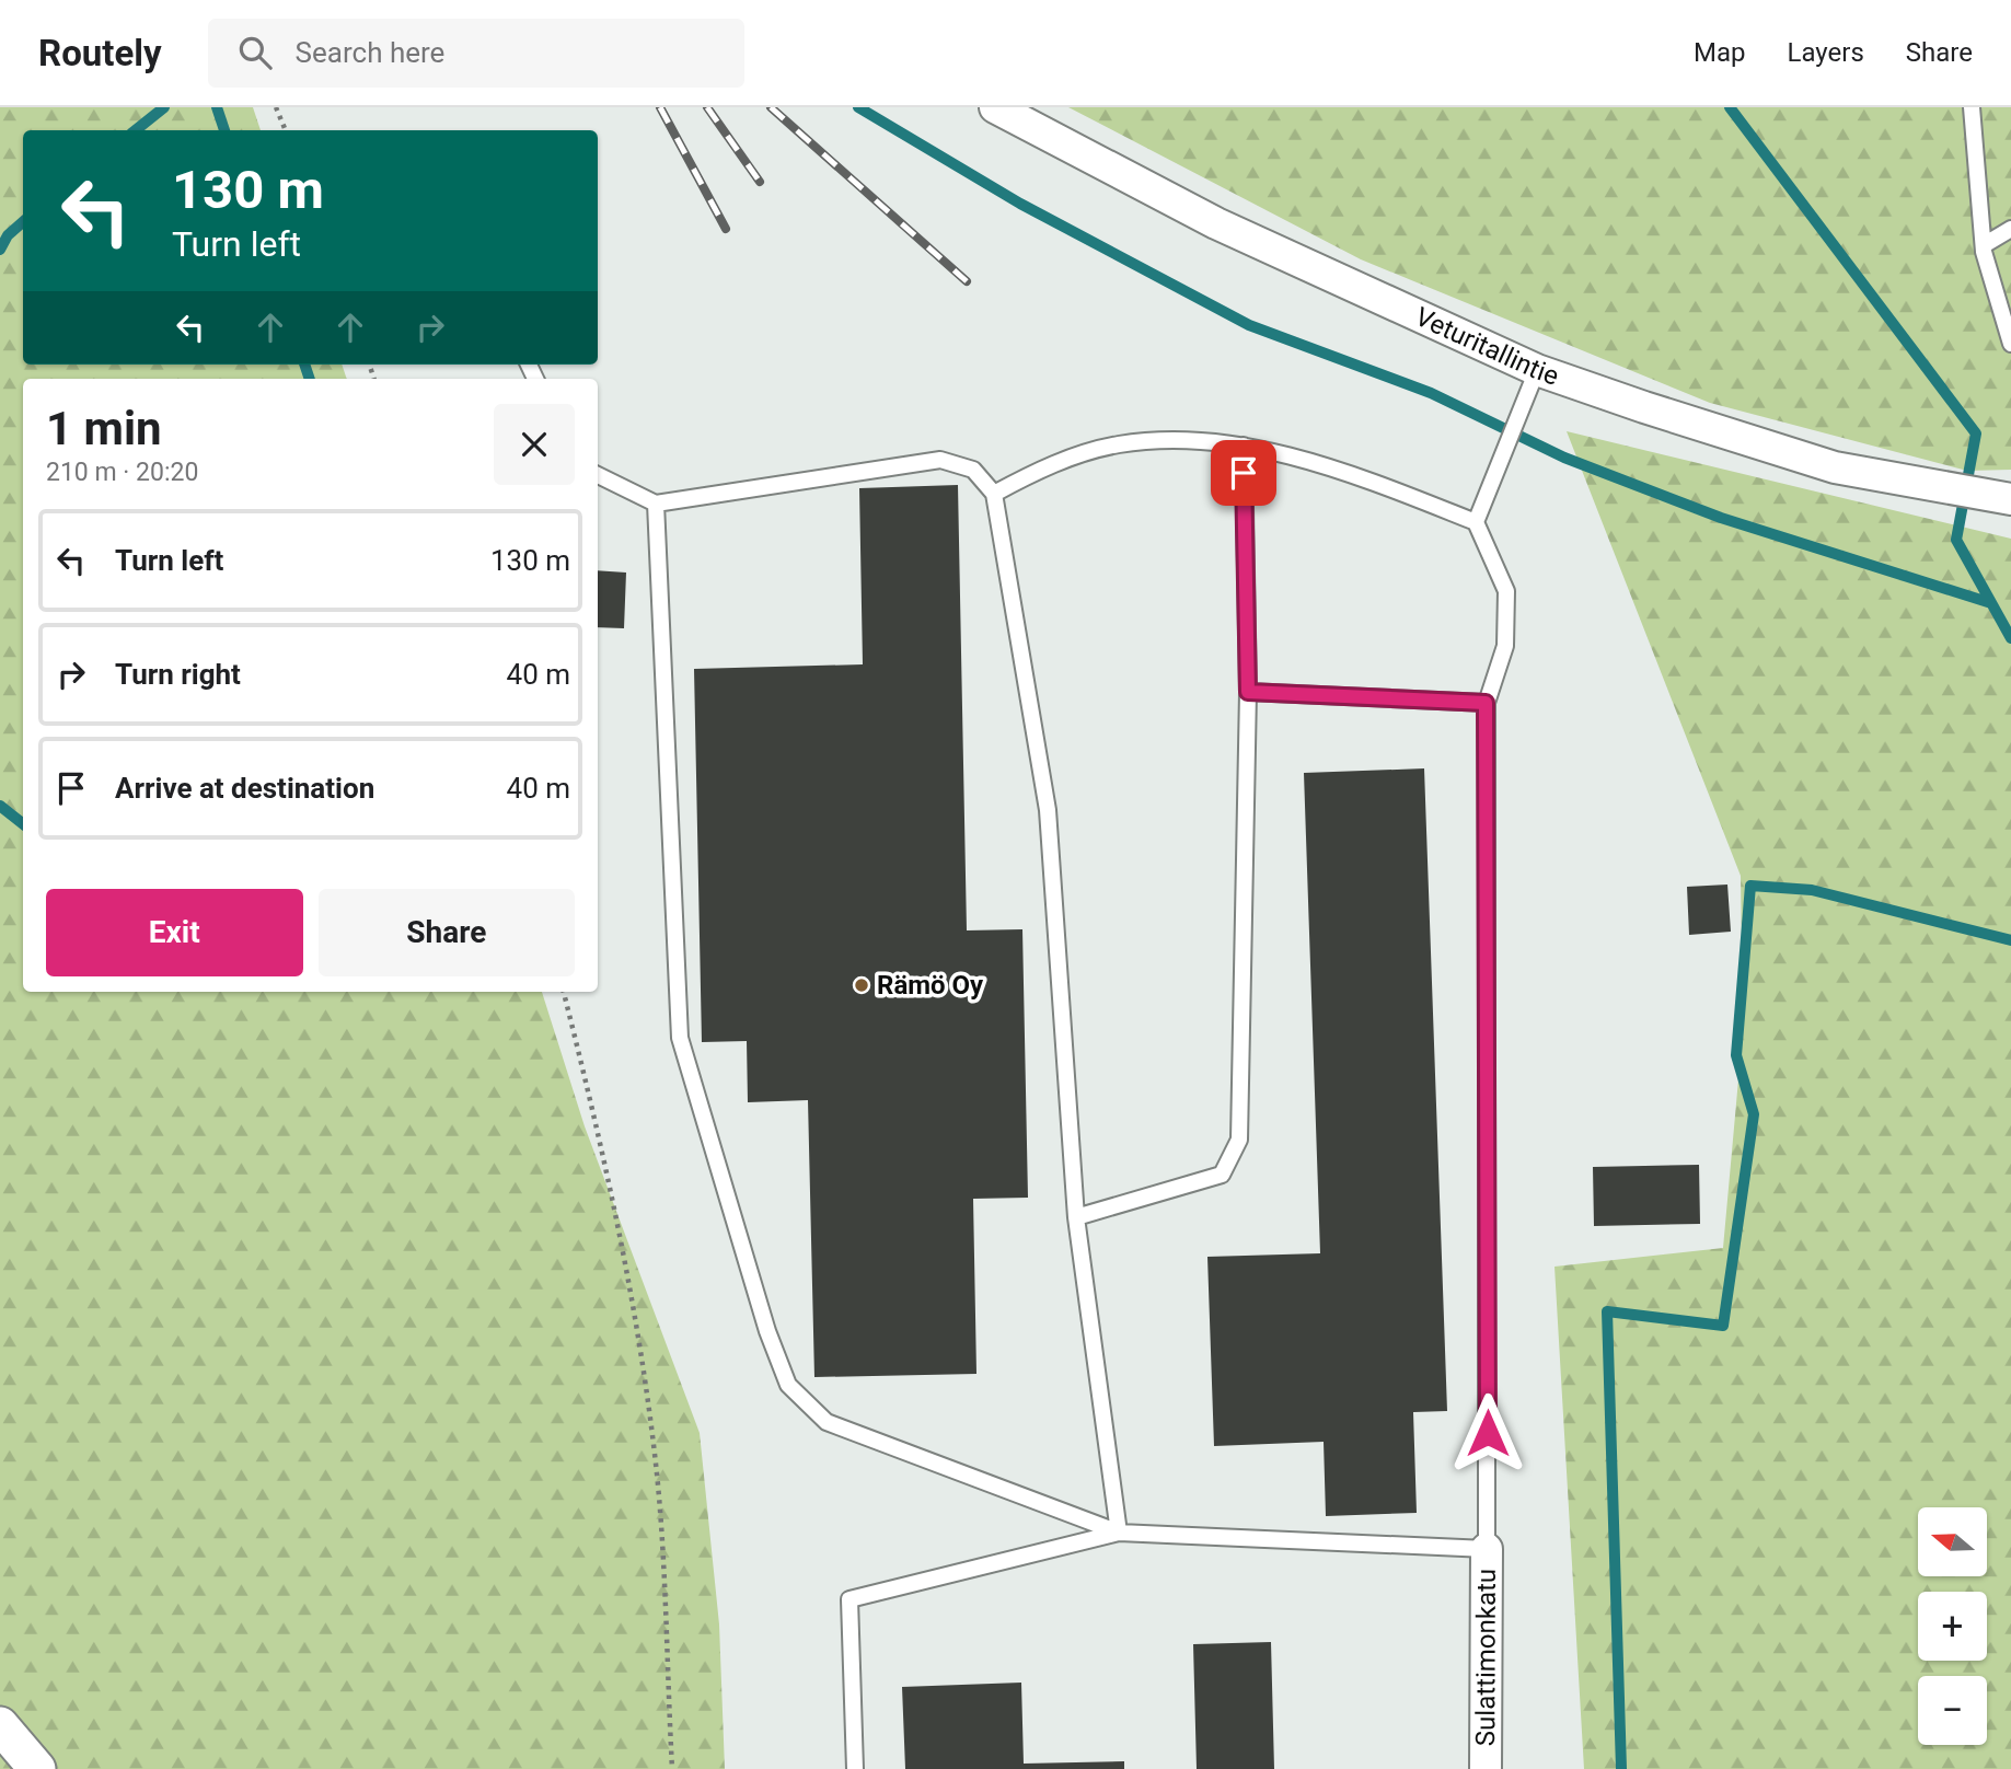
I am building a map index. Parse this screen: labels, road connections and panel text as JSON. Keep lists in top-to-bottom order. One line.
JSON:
{"streets":{"street":["Veturitallintie","Sulattimonkatu"]},"places":["Rämö Oy"],"north":"left","page":{"header":"Routely","search":"Search here","nav":["Map","Layers","Share"],"turn":["130 m","Turn left"],"heading":["1 min","210 m · 20:20"],"list":[{"name":"Turn left","value":"130 m"},{"name":"Turn right","value":"40 m"},{"name":"Arrive at destination","value":"40 m"}],"buttons":["Exit","Share"],"map_buttons":["+","−"]}}
